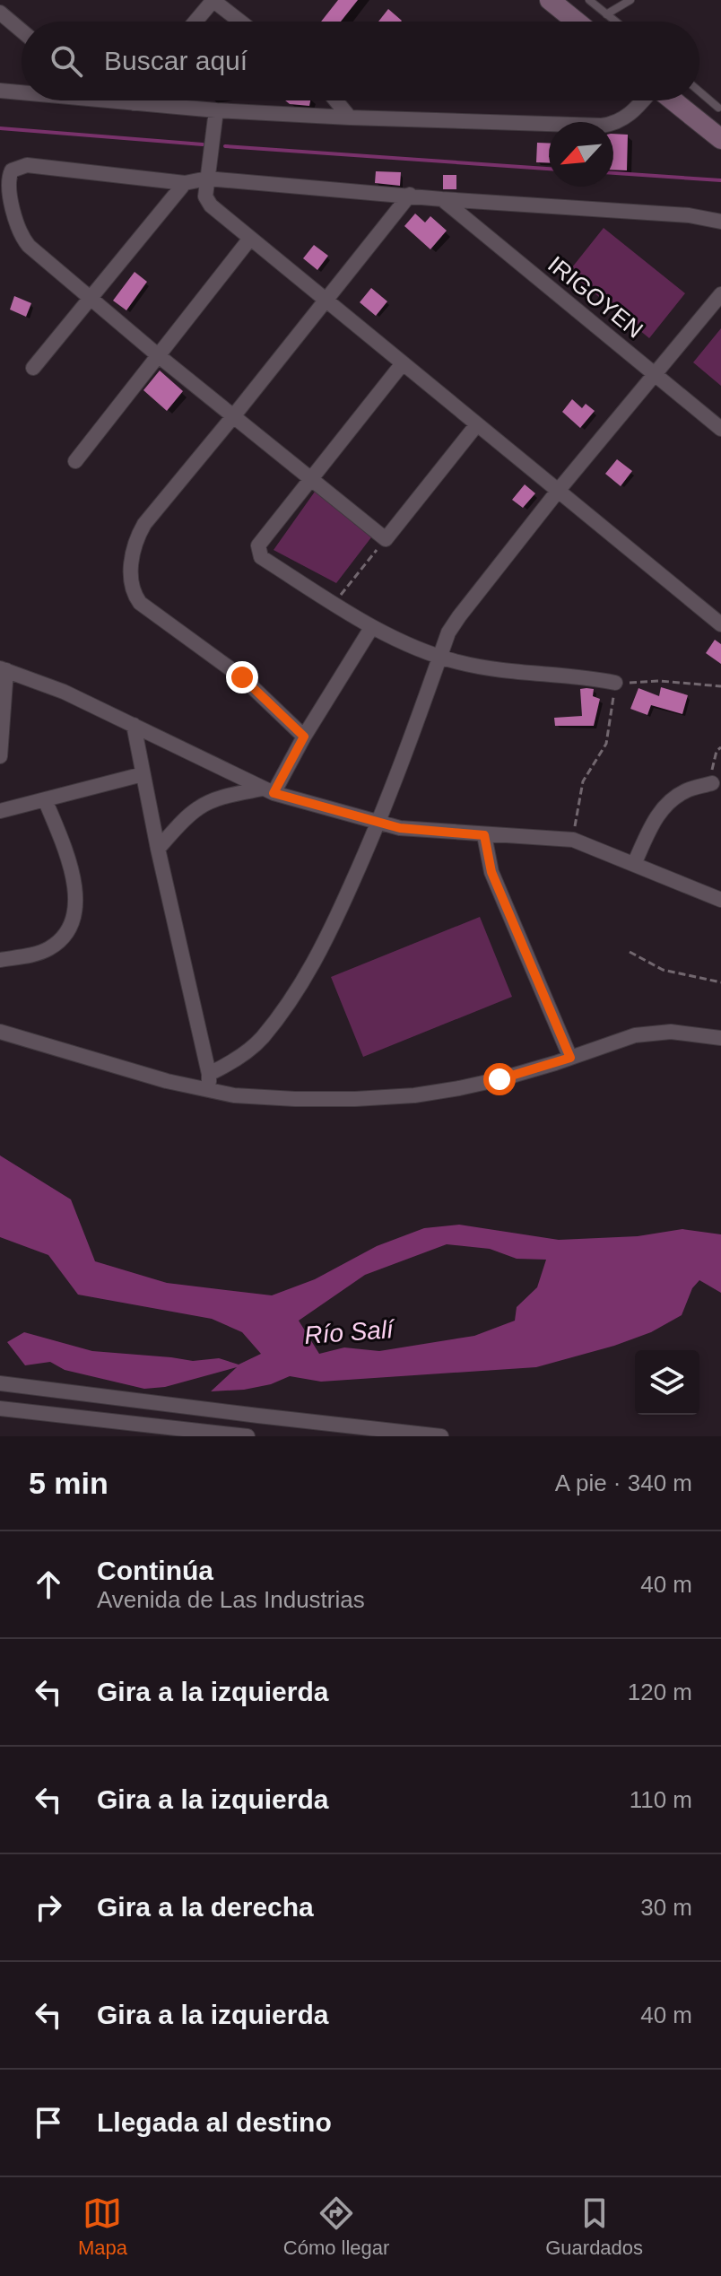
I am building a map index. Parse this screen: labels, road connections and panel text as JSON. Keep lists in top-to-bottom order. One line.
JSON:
{"streets":{"street":["IRIGOYEN"]},"water":["Río Salí"],"north":"bottom left","page":{"search":"Buscar aquí","heading":["5 min","A pie · 340 m"],"list":[["Continúa","Avenida de Las Industrias","40 m"],["Gira a la izquierda","120 m"],["Gira a la izquierda","110 m"],["Gira a la derecha","30 m"],["Gira a la izquierda","40 m"],"Llegada al destino"],"nav":["Mapa","Cómo llegar","Guardados"]}}
